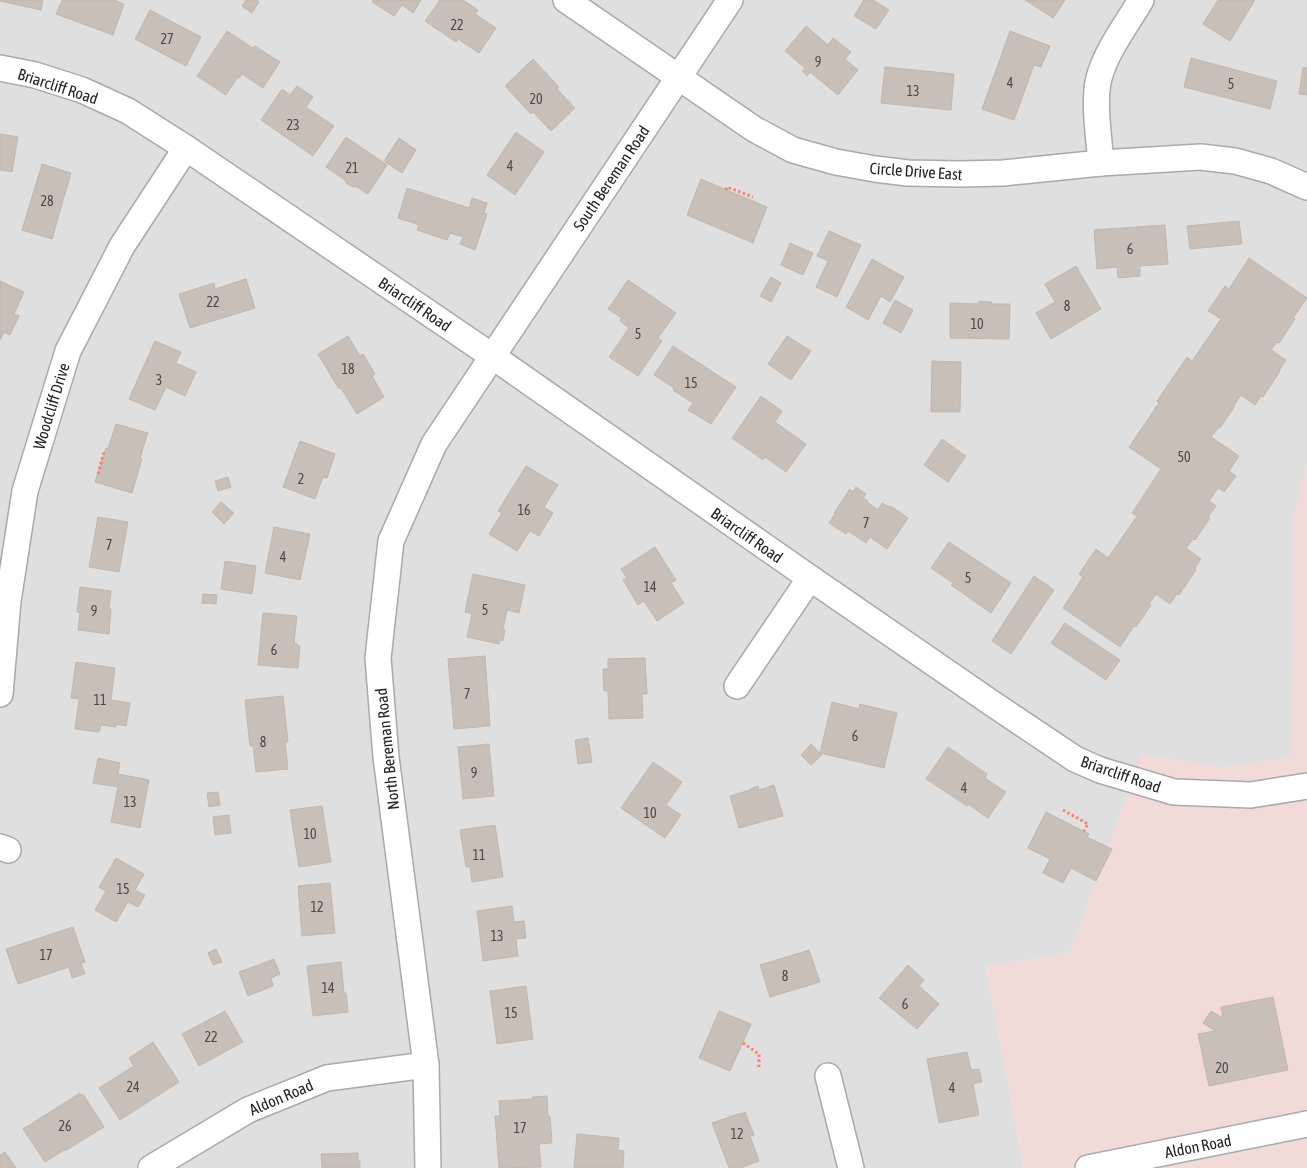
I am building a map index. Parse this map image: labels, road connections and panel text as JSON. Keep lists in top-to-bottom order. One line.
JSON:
{"streets":{"street":["Briarcliff Road","Circle Drive East","South Bereman Road","Woodcliff Drive","North Bereman Road","Aldon Road"]},"crossings":[["Briarcliff Road","South Bereman Road"],["Briarcliff Road","Woodcliff Drive"],["Briarcliff Road","North Bereman Road"],["Circle Drive East","South Bereman Road"],["South Bereman Road","North Bereman Road"],["North Bereman Road","Aldon Road"]],"house_numbers":["22","27","9","4","5","13","20","23","4","21","28","6","22","8","10","5","18","3","15","50","2","16","7","7","4","5","14","5","9","6","7","11","6","8","9","4","13","10","10","11","15","12","13","17","8","14","6","15","22","20","24","4","26","17","12"]}
